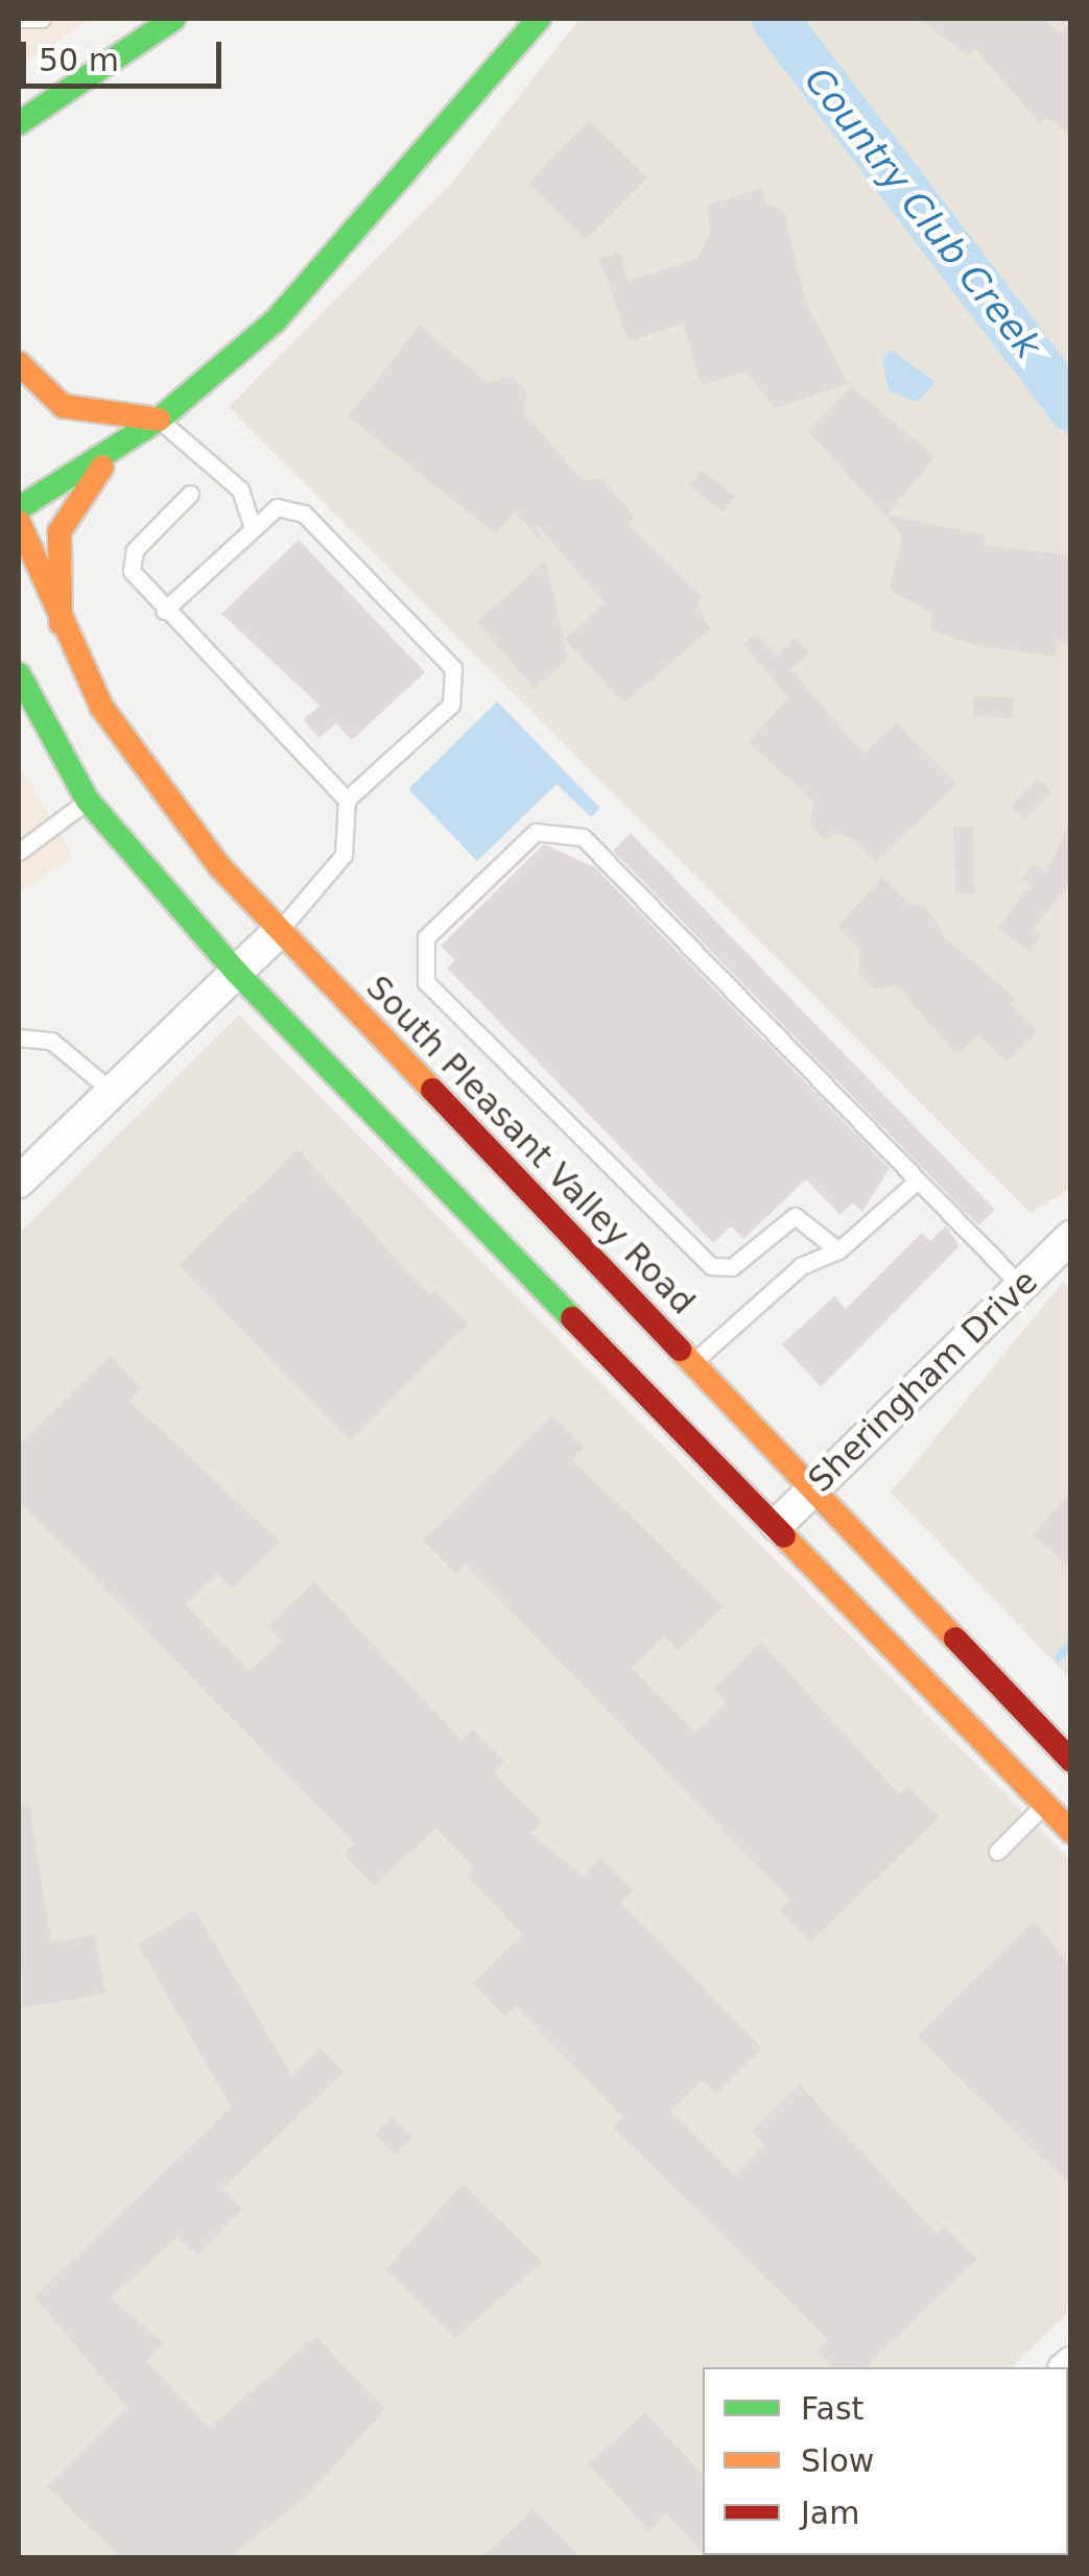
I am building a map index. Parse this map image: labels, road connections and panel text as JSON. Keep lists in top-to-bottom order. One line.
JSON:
{"streets":{"main road":["South Pleasant Valley Road"],"street":["Sheringham Drive"]},"crossings":[["South Pleasant Valley Road","Sheringham Drive"]],"water":["Country Club Creek"],"legend":["Fast","Slow","Jam"],"scale_bar":"50 m"}
